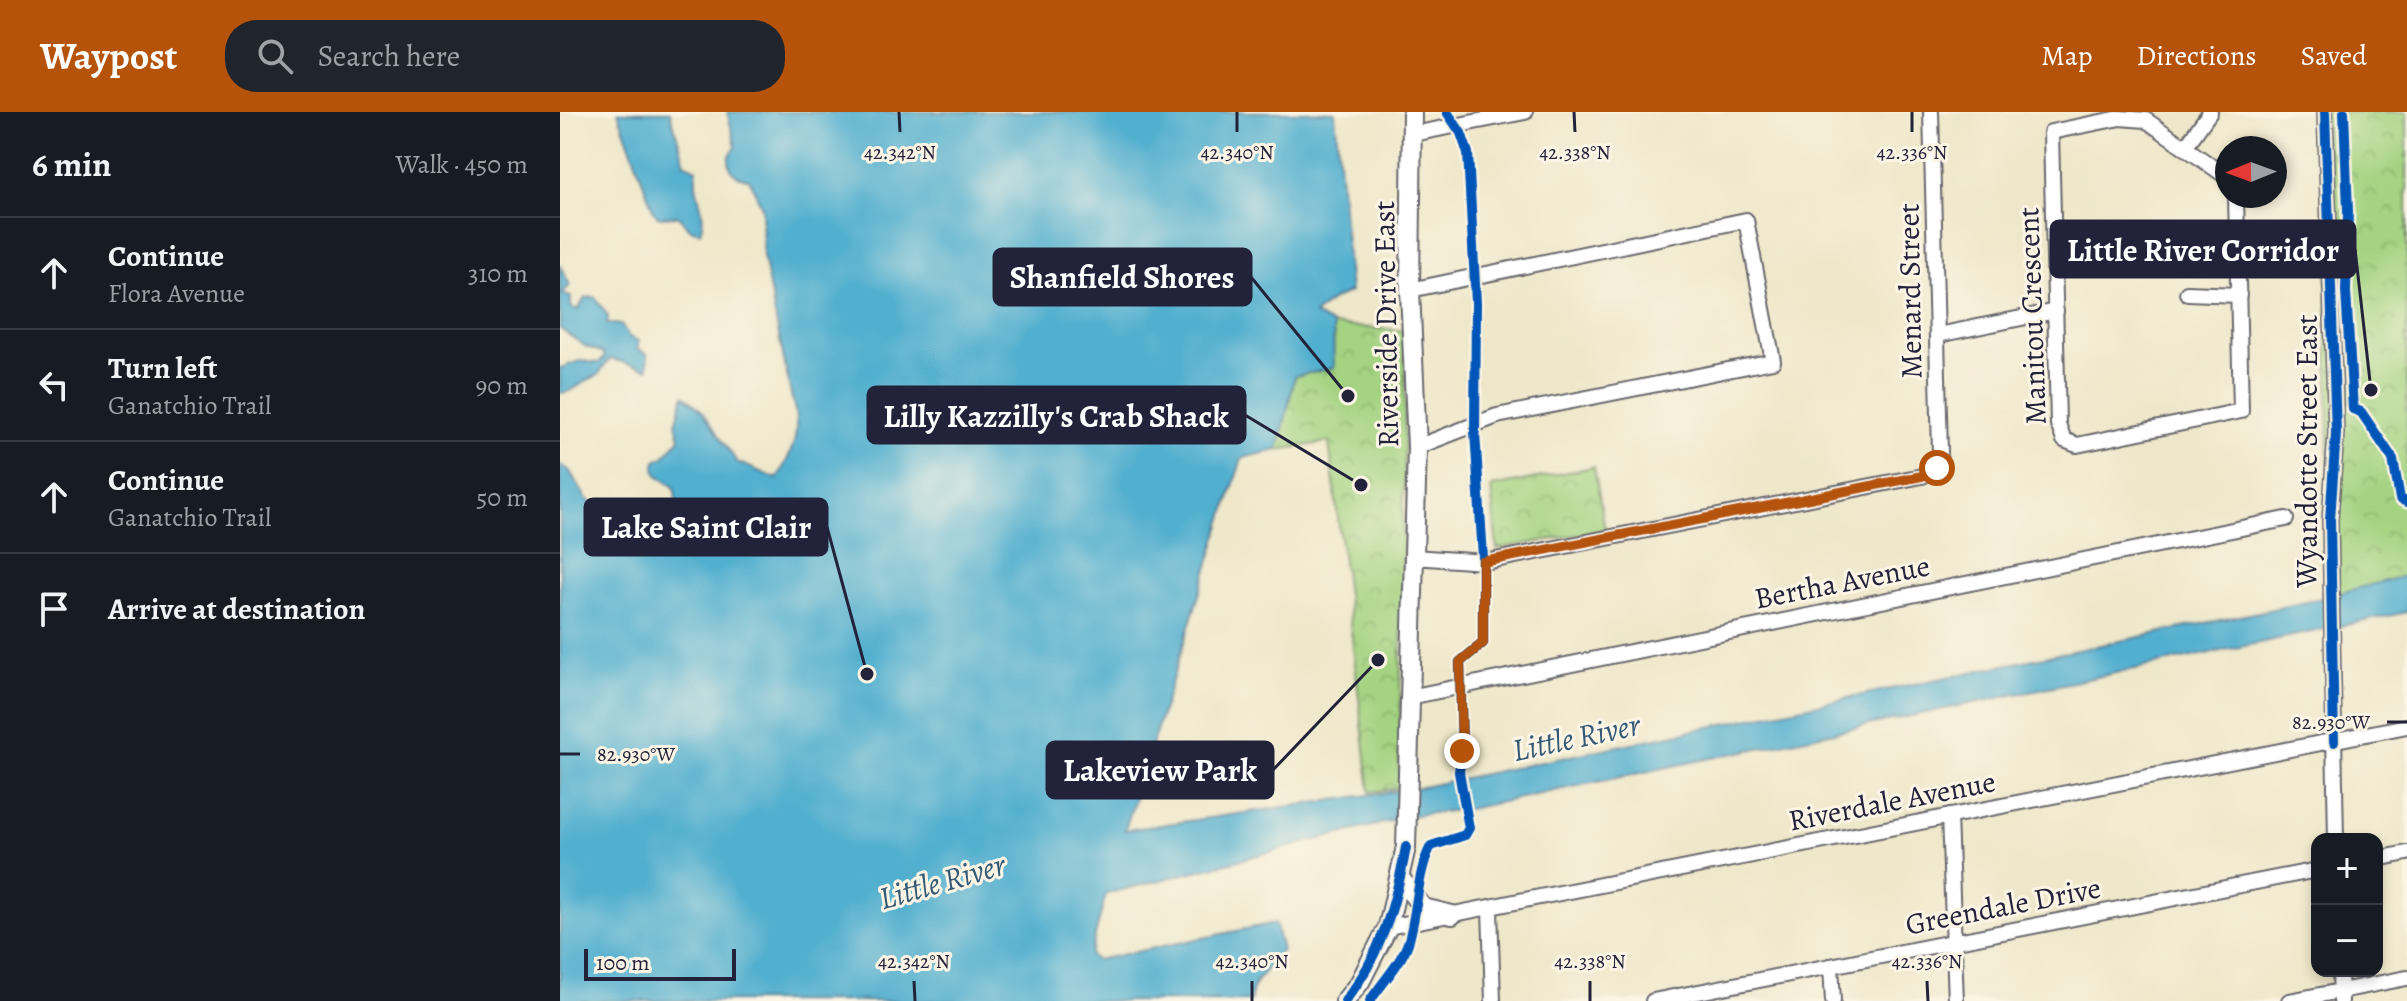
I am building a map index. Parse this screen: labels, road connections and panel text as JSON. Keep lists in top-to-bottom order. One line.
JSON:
{"streets":{"main road":["Riverside Drive East"],"street":["Menard Street","Manitou Crescent","Wyandotte Street East","Bertha Avenue","Riverdale Avenue","Greendale Drive"]},"crossings":[["Menard Street","Riverside Drive East"],["Riverside Drive East","Bertha Avenue"],["Riverside Drive East","Riverdale Avenue"],["Wyandotte Street East","Riverdale Avenue"]],"water":["Little River"],"places":["Little River Corridor","Shanfield Shores","Lilly Kazzilly's Crab Shack","Lakeview Park","Lake Saint Clair"],"scale_bar":"100 m","north":"left","page":{"header":"Waypost","search":"Search here","nav":["Map","Directions","Saved"],"heading":["6 min","Walk · 450 m"],"list":[["Continue","Flora Avenue","310 m"],["Turn left","Ganatchio Trail","90 m"],["Continue","Ganatchio Trail","50 m"],"Arrive at destination"],"map_buttons":["+","−"],"scale":"100 m"},"coordinates":["42.342°N","42.340°N","42.338°N","42.336°N","82.930°W"]}
